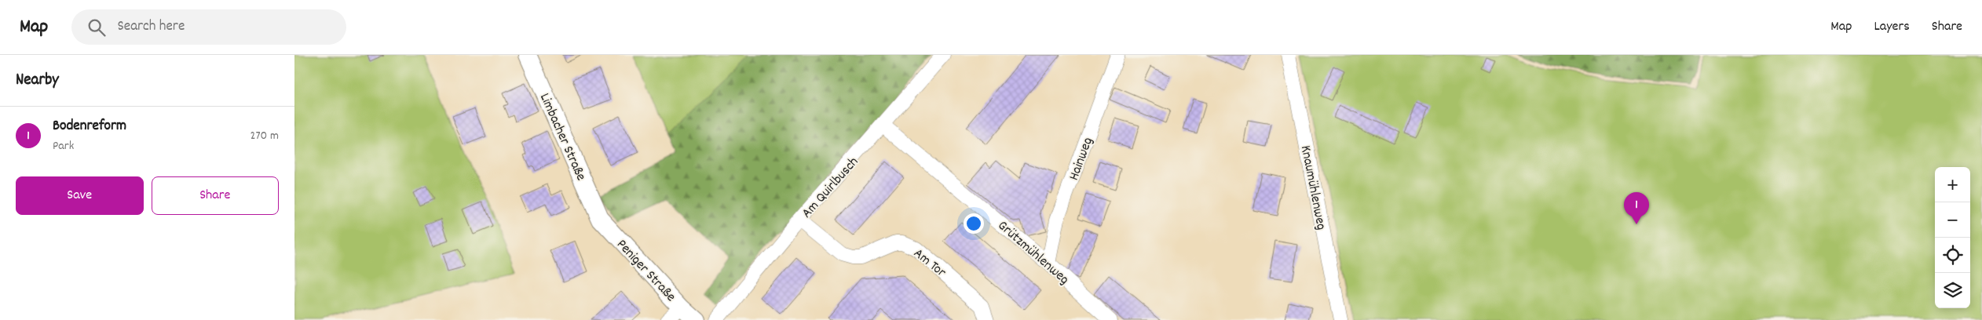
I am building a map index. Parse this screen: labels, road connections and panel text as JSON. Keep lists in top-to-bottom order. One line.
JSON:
{"streets":{"street":["Limbacher Straße","Hainweg","Am Quirlbusch","Knaumühlenweg","Grützmühlenweg","Am Tor","Peniger Straße"]},"crossings":[["Limbacher Straße","Peniger Straße"],["Hainweg","Grützmühlenweg"],["Am Quirlbusch","Grützmühlenweg"],["Am Quirlbusch","Am Tor"]],"page":{"header":"Map","search":"Search here","nav":["Map","Layers","Share"],"heading":"Nearby","list":[{"mark":"1","name":"Bodenreform","note":"Park","value":"270 m"}],"buttons":["Save","Share"],"map_buttons":["+","−"],"pins":"1"}}
